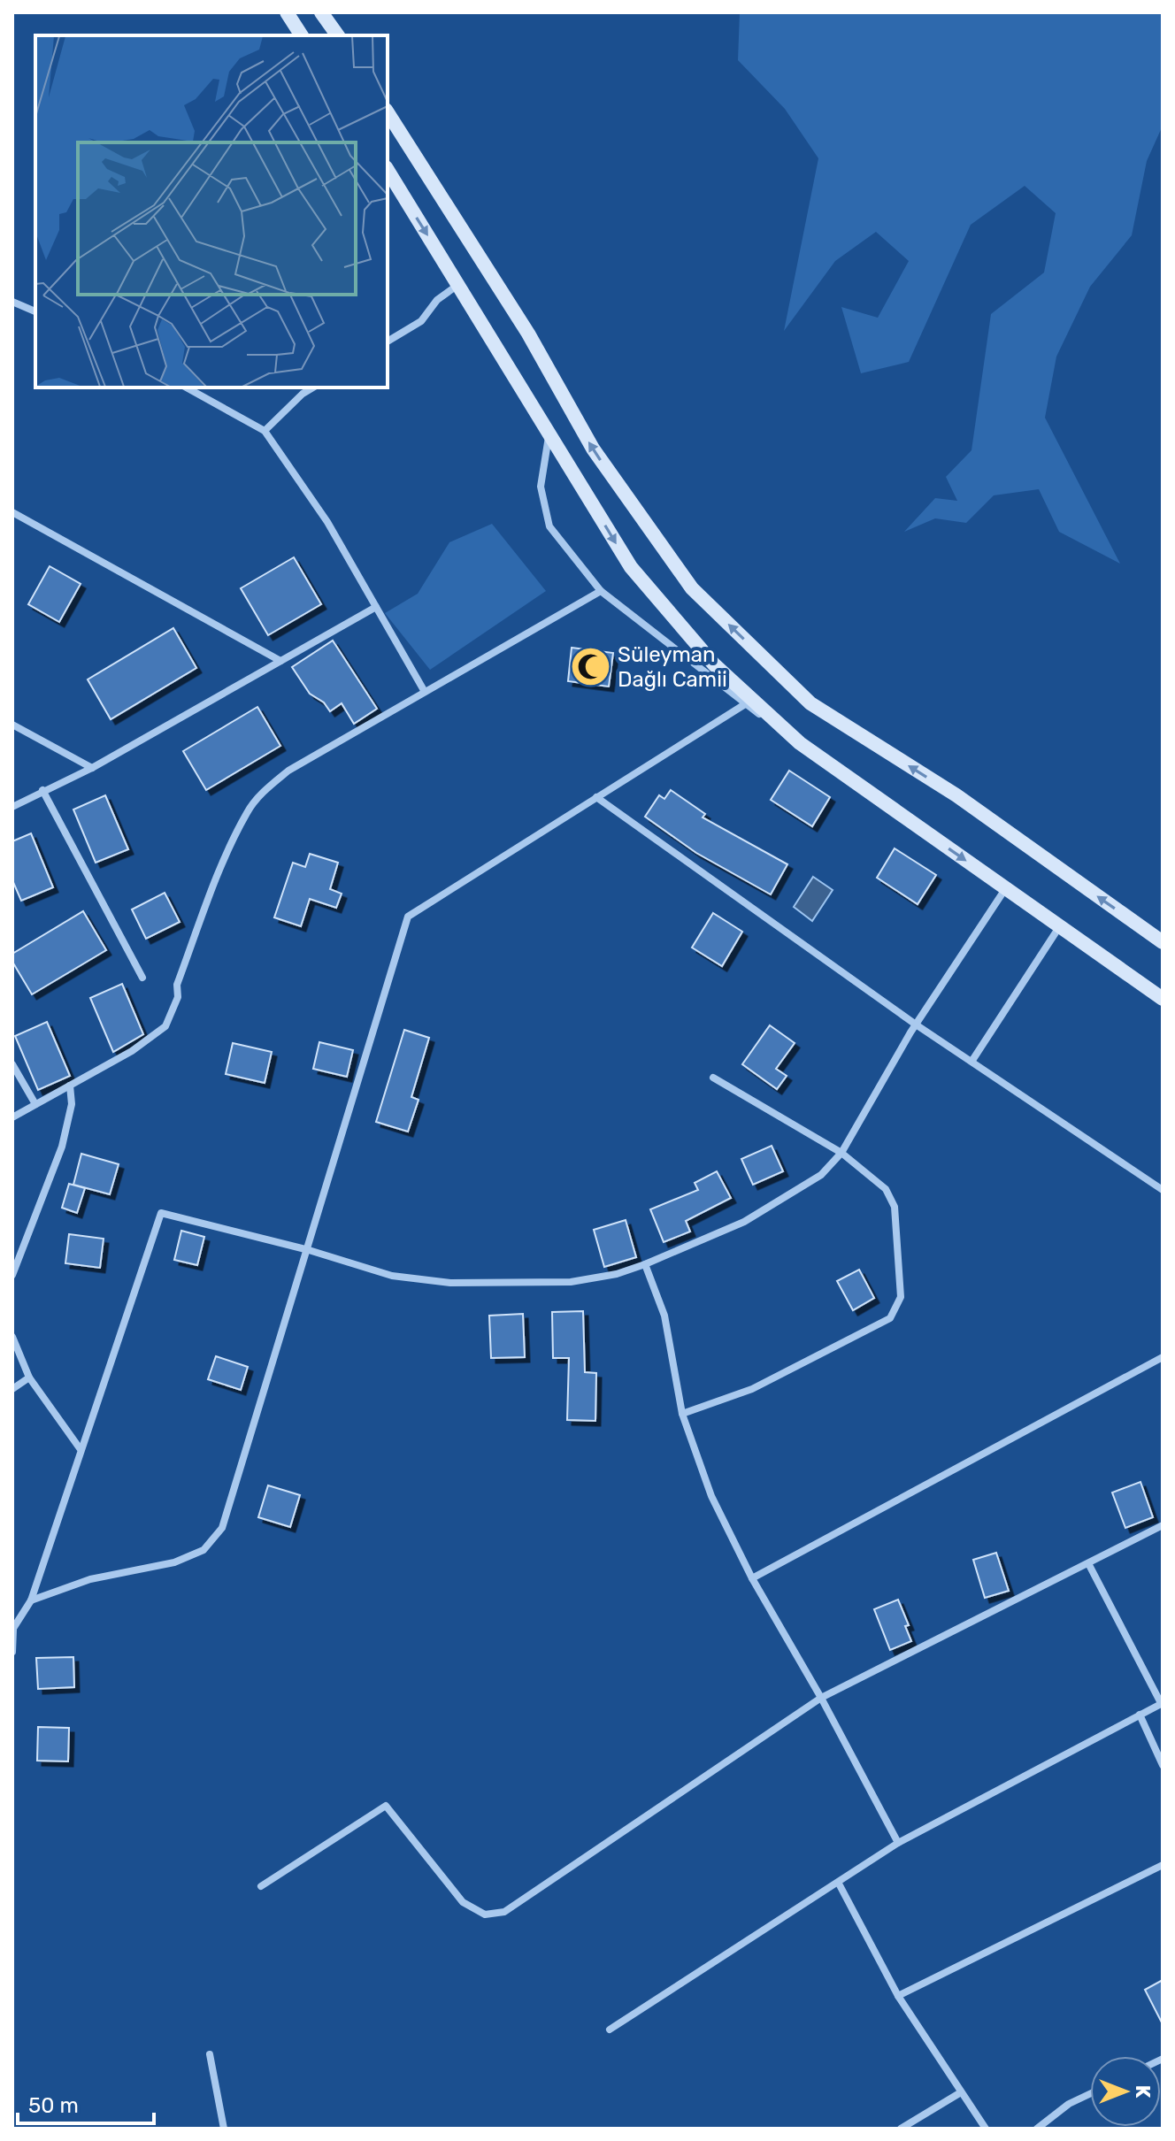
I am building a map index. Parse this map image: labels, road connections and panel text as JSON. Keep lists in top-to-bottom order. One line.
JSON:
{"places":{"mosque":["Süleyman Dağlı Camii"]},"scale_bar":"50 m","north":"right"}
